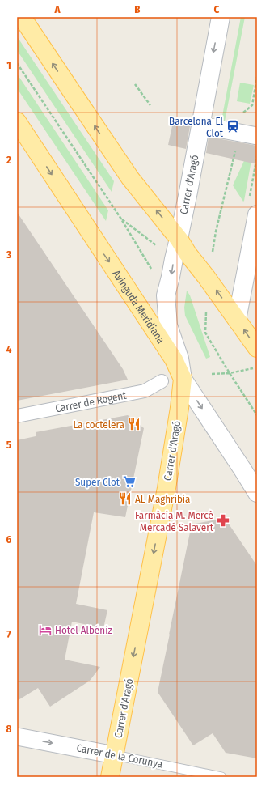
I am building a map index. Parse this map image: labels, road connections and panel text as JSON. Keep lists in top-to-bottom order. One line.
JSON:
{"streets":{"main road":["Carrer d'Aragó","Avinguda Meridiana"],"street":["Carrer de Rogent","Carrer de la Corunya"]},"crossings":[["Carrer d'Aragó","Avinguda Meridiana"],["Carrer d'Aragó","Carrer de la Corunya"]],"one_way":["Carrer d'Aragó","Carrer de la Corunya"],"places":{"station":["Barcelona-El Clot"],"restaurant":["La coctelera","AL Maghribia"],"supermarket":["Super Clot"],"pharmacy":["Farmàcia M. Mercè Mercadé Salavert"],"hotel":["Hotel Albéniz"]},"grid":{"columns":["A","B","C"],"rows":["1","2","3","4","5","6","7","8"]}}
